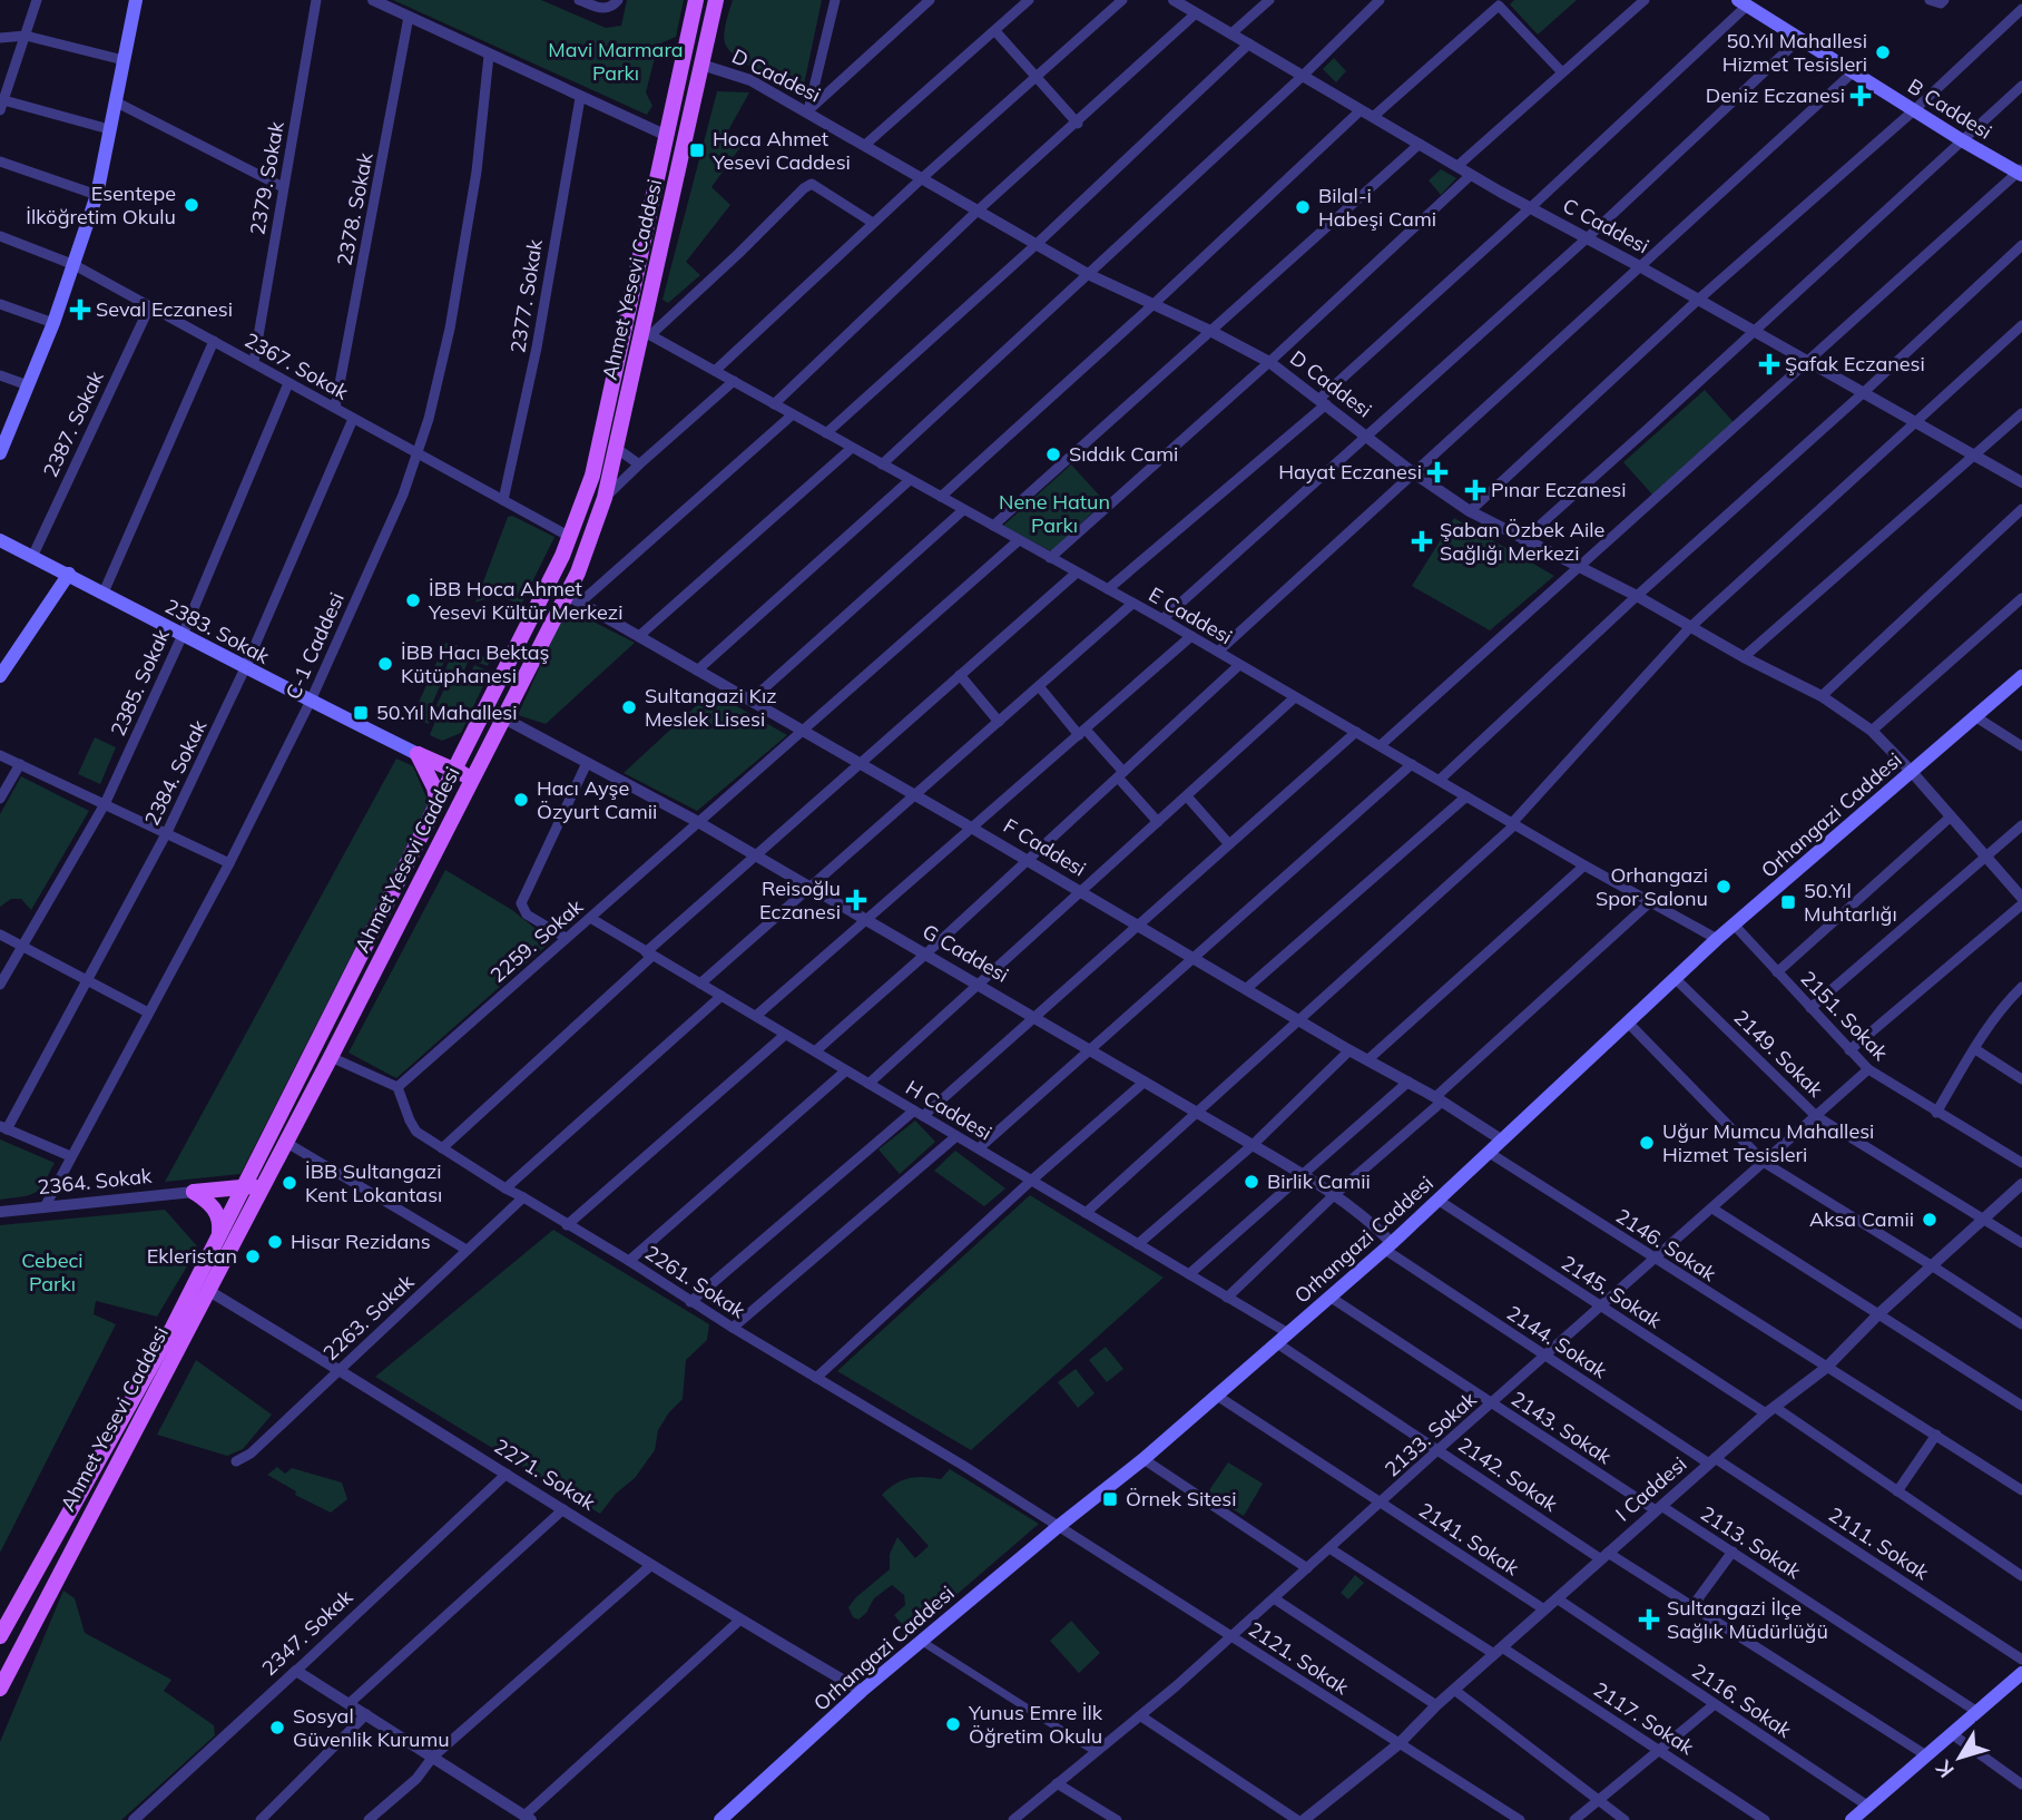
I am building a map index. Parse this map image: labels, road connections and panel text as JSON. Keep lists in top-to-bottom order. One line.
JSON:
{"streets":{"main road":["B Caddesi","Ahmet Yesevi Caddesi","2383. Sokak","Orhangazi Caddesi"],"street":["D Caddesi","2379. Sokak","2378. Sokak","C Caddesi","2377. Sokak","2367. Sokak","2387. Sokak","E Caddesi","C-1 Caddesi","2385. Sokak","2384. Sokak","F Caddesi","2259. Sokak","G Caddesi","2151. Sokak","2149. Sokak","H Caddesi","2364. Sokak","2146. Sokak","2261. Sokak","2145. Sokak","2263. Sokak","2144. Sokak","2143. Sokak","2133. Sokak","2271. Sokak","2142. Sokak","I Caddesi","2141. Sokak","2113. Sokak","2111. Sokak","2347. Sokak","2121. Sokak","2116. Sokak","2117. Sokak"]},"crossings":[["D Caddesi","Ahmet Yesevi Caddesi"],["D Caddesi","Orhangazi Caddesi"],["2379. Sokak","2367. Sokak"],["2378. Sokak","2367. Sokak"],["Ahmet Yesevi Caddesi","2367. Sokak"],["Ahmet Yesevi Caddesi","E Caddesi"],["Ahmet Yesevi Caddesi","F Caddesi"],["Ahmet Yesevi Caddesi","G Caddesi"],["Ahmet Yesevi Caddesi","2271. Sokak"],["2377. Sokak","2367. Sokak"],["2367. Sokak","2387. Sokak"],["2367. Sokak","C-1 Caddesi"],["2367. Sokak","2385. Sokak"],["2367. Sokak","2384. Sokak"],["2387. Sokak","2383. Sokak"],["E Caddesi","Orhangazi Caddesi"],["E Caddesi","2259. Sokak"],["2383. Sokak","C-1 Caddesi"],["2383. Sokak","2385. Sokak"],["2383. Sokak","2384. Sokak"],["C-1 Caddesi","2364. Sokak"],["Orhangazi Caddesi","F Caddesi"],["Orhangazi Caddesi","G Caddesi"],["Orhangazi Caddesi","2151. Sokak"],["Orhangazi Caddesi","2149. Sokak"],["Orhangazi Caddesi","H Caddesi"],["Orhangazi Caddesi","2146. Sokak"],["Orhangazi Caddesi","2261. Sokak"],["Orhangazi Caddesi","2145. Sokak"],["Orhangazi Caddesi","2144. Sokak"],["Orhangazi Caddesi","2143. Sokak"],["Orhangazi Caddesi","2271. Sokak"],["Orhangazi Caddesi","2142. Sokak"],["Orhangazi Caddesi","2141. Sokak"],["Orhangazi Caddesi","2121. Sokak"],["F Caddesi","2259. Sokak"],["2259. Sokak","G Caddesi"],["2259. Sokak","H Caddesi"],["2259. Sokak","2261. Sokak"],["G Caddesi","2144. Sokak"],["2151. Sokak","2133. Sokak"],["2149. Sokak","2133. Sokak"],["2149. Sokak","I Caddesi"],["2146. Sokak","2133. Sokak"],["2146. Sokak","I Caddesi"],["2261. Sokak","2263. Sokak"],["2261. Sokak","2121. Sokak"],["2145. Sokak","2133. Sokak"],["2145. Sokak","I Caddesi"],["2263. Sokak","2271. Sokak"],["2144. Sokak","2133. Sokak"],["2144. Sokak","I Caddesi"],["2144. Sokak","2111. Sokak"],["2143. Sokak","2133. Sokak"],["2143. Sokak","I Caddesi"],["2143. Sokak","2113. Sokak"],["2133. Sokak","2142. Sokak"],["2133. Sokak","2141. Sokak"],["2133. Sokak","2121. Sokak"],["2133. Sokak","2117. Sokak"],["2271. Sokak","2347. Sokak"],["2142. Sokak","I Caddesi"],["I Caddesi","2141. Sokak"],["I Caddesi","2113. Sokak"],["I Caddesi","2111. Sokak"],["I Caddesi","2121. Sokak"],["I Caddesi","2116. Sokak"],["I Caddesi","2117. Sokak"]],"parks":["Mavi Marmara Parkı","Nene Hatun Parkı","Cebeci Parkı"],"places":{"other":["50.Yıl Mahallesi Hizmet Tesisleri","Esentepe İlköğretim Okulu","Bilal-i Habeşi Cami","Sıddık Cami","İBB Hoca Ahmet Yesevi Kültür Merkezi","İBB Hacı Bektaş Kütüphanesi","Sultangazi Kız Meslek Lisesi","Hacı Ayşe Özyurt Camii","Orhangazi Spor Salonu","Uğur Mumcu Mahallesi Hizmet Tesisleri","Birlik Camii","İBB Sultangazi Kent Lokantası","Aksa Camii","Hisar Rezidans","Ekleristan","Yunus Emre İlk Öğretim Okulu","Sosyal Güvenlik Kurumu"],"health":["Deniz Eczanesi","Seval Eczanesi","Şafak Eczanesi","Hayat Eczanesi","Pınar Eczanesi","Şaban Özbek Aile Sağlığı Merkezi","Reisoğlu Eczanesi","Sultangazi İlçe Sağlık Müdürlüğü"],"transit":["Hoca Ahmet Yesevi Caddesi","50.Yıl Mahallesi","50.Yıl Muhtarlığı","Örnek Sitesi"]},"north":"bottom left"}
